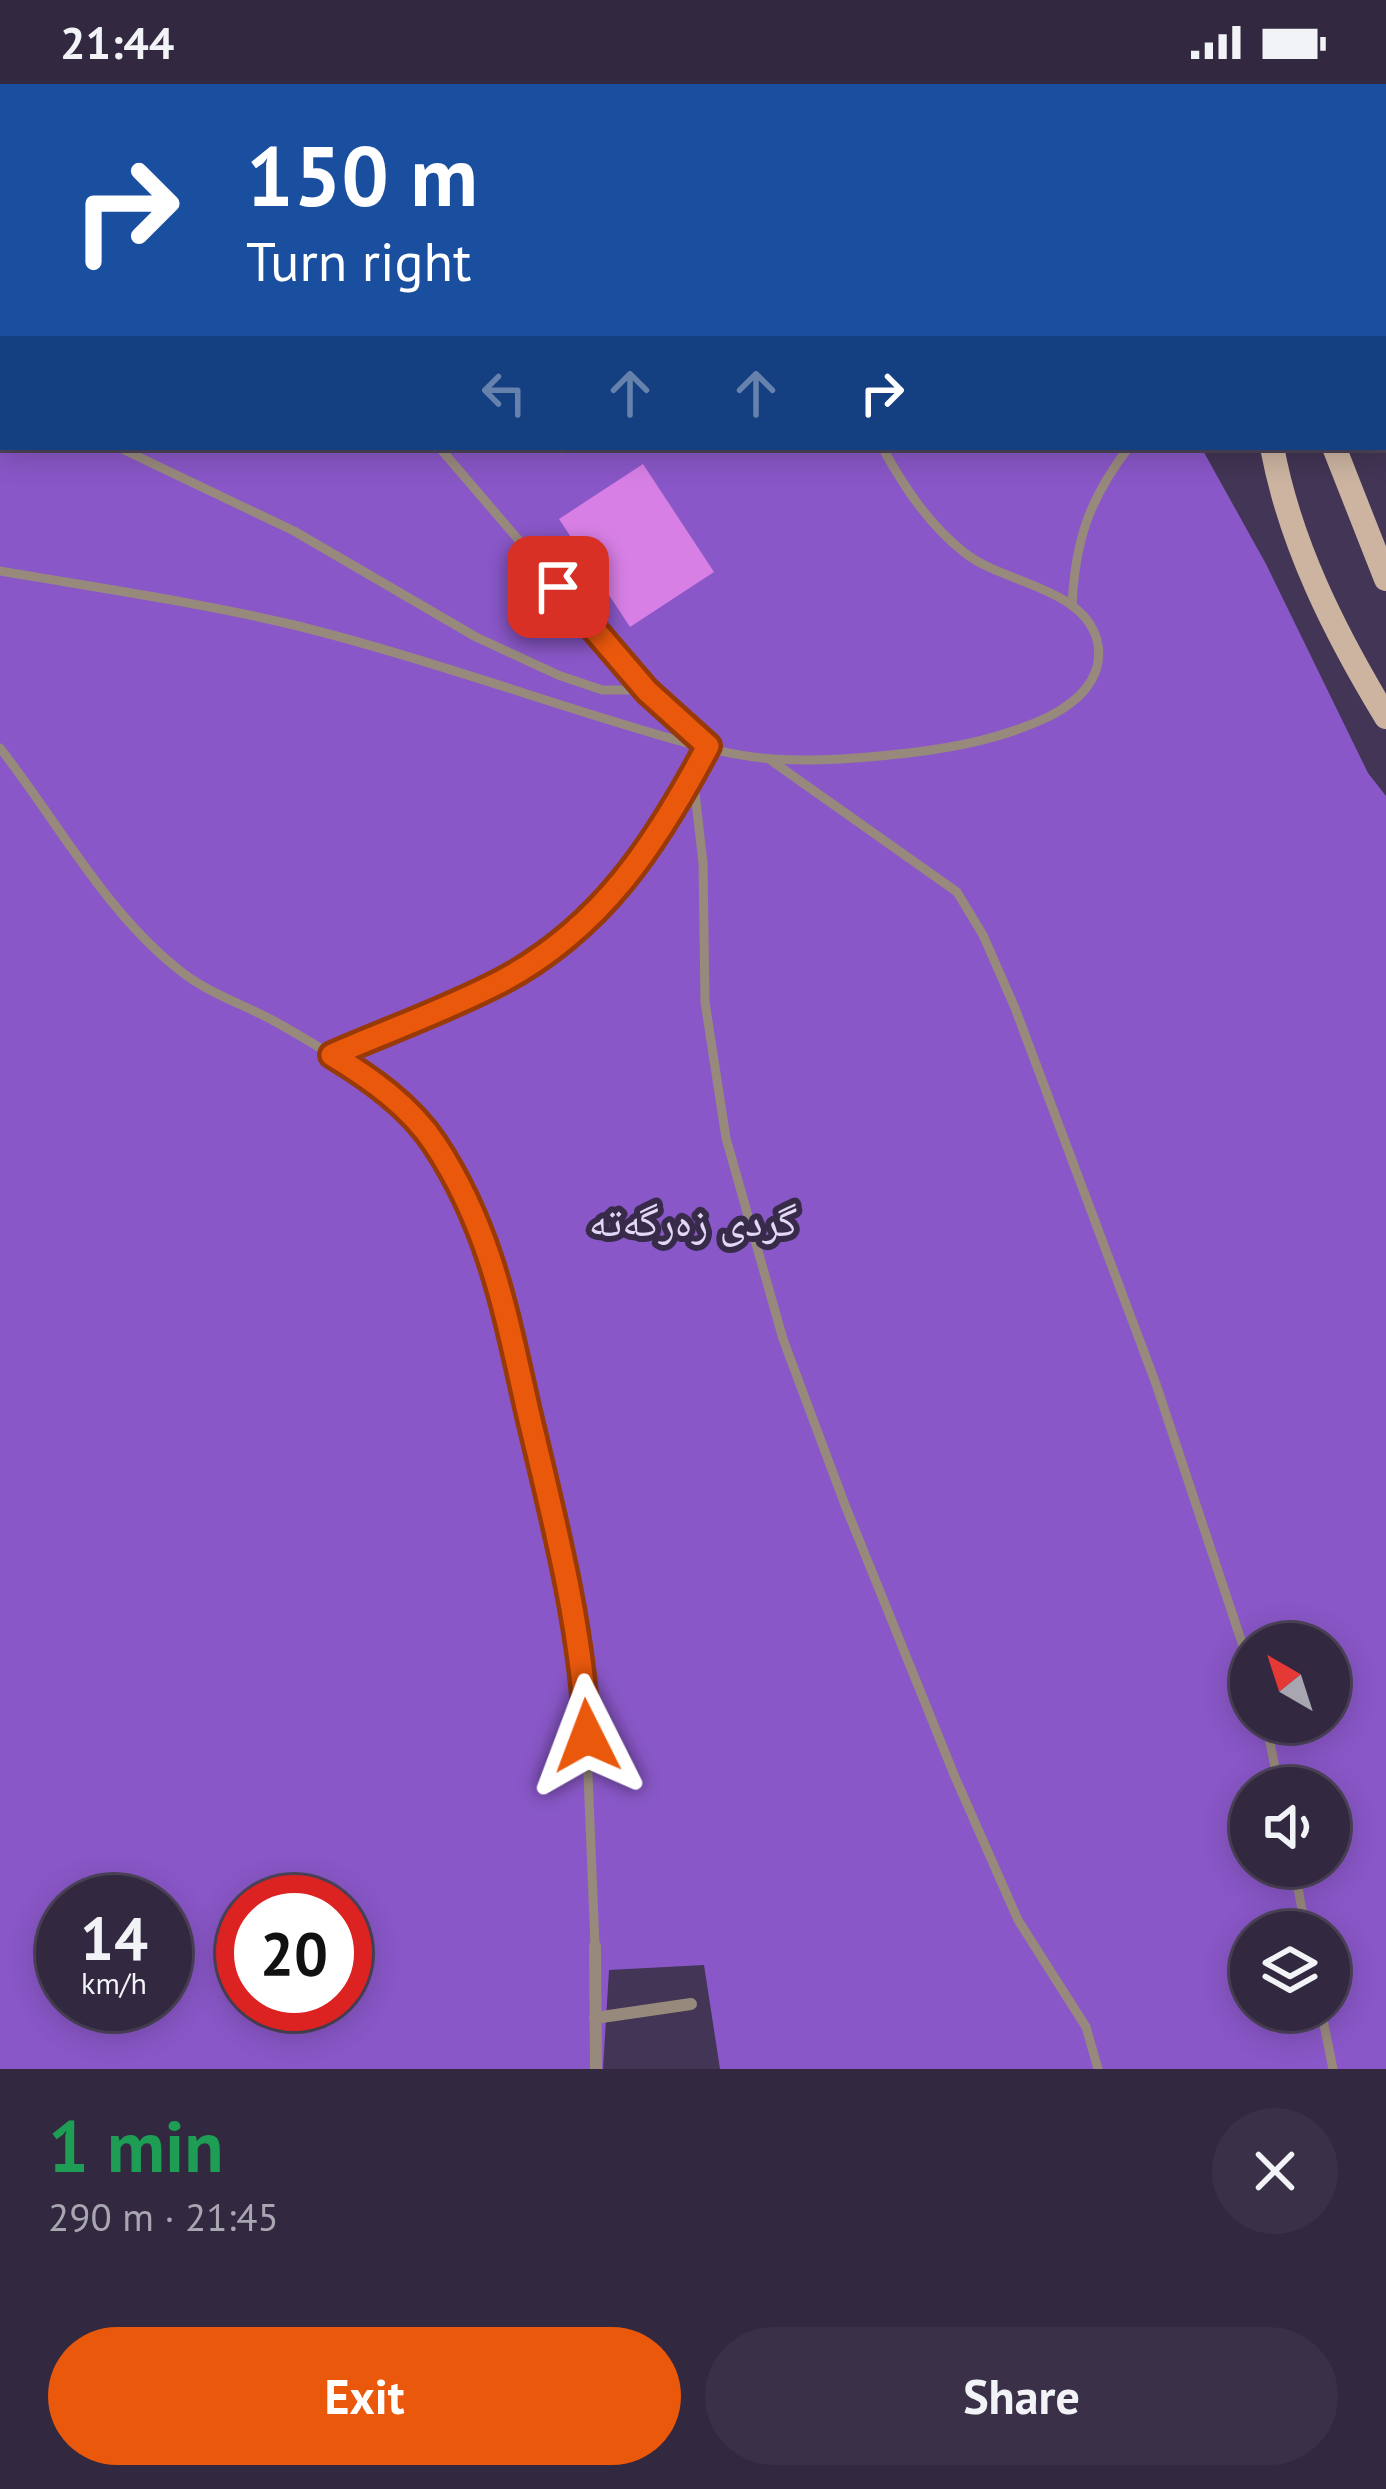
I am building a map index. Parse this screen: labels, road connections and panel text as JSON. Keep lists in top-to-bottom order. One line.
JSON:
{"parks":["گردی زەرگەتە"],"north":"top left","page":{"status":"21:44","turn":["150 m","Turn right"],"speed":"14 km/h","limit":"20","heading":["1 min","290 m · 21:45"],"buttons":["Exit","Share"]}}
